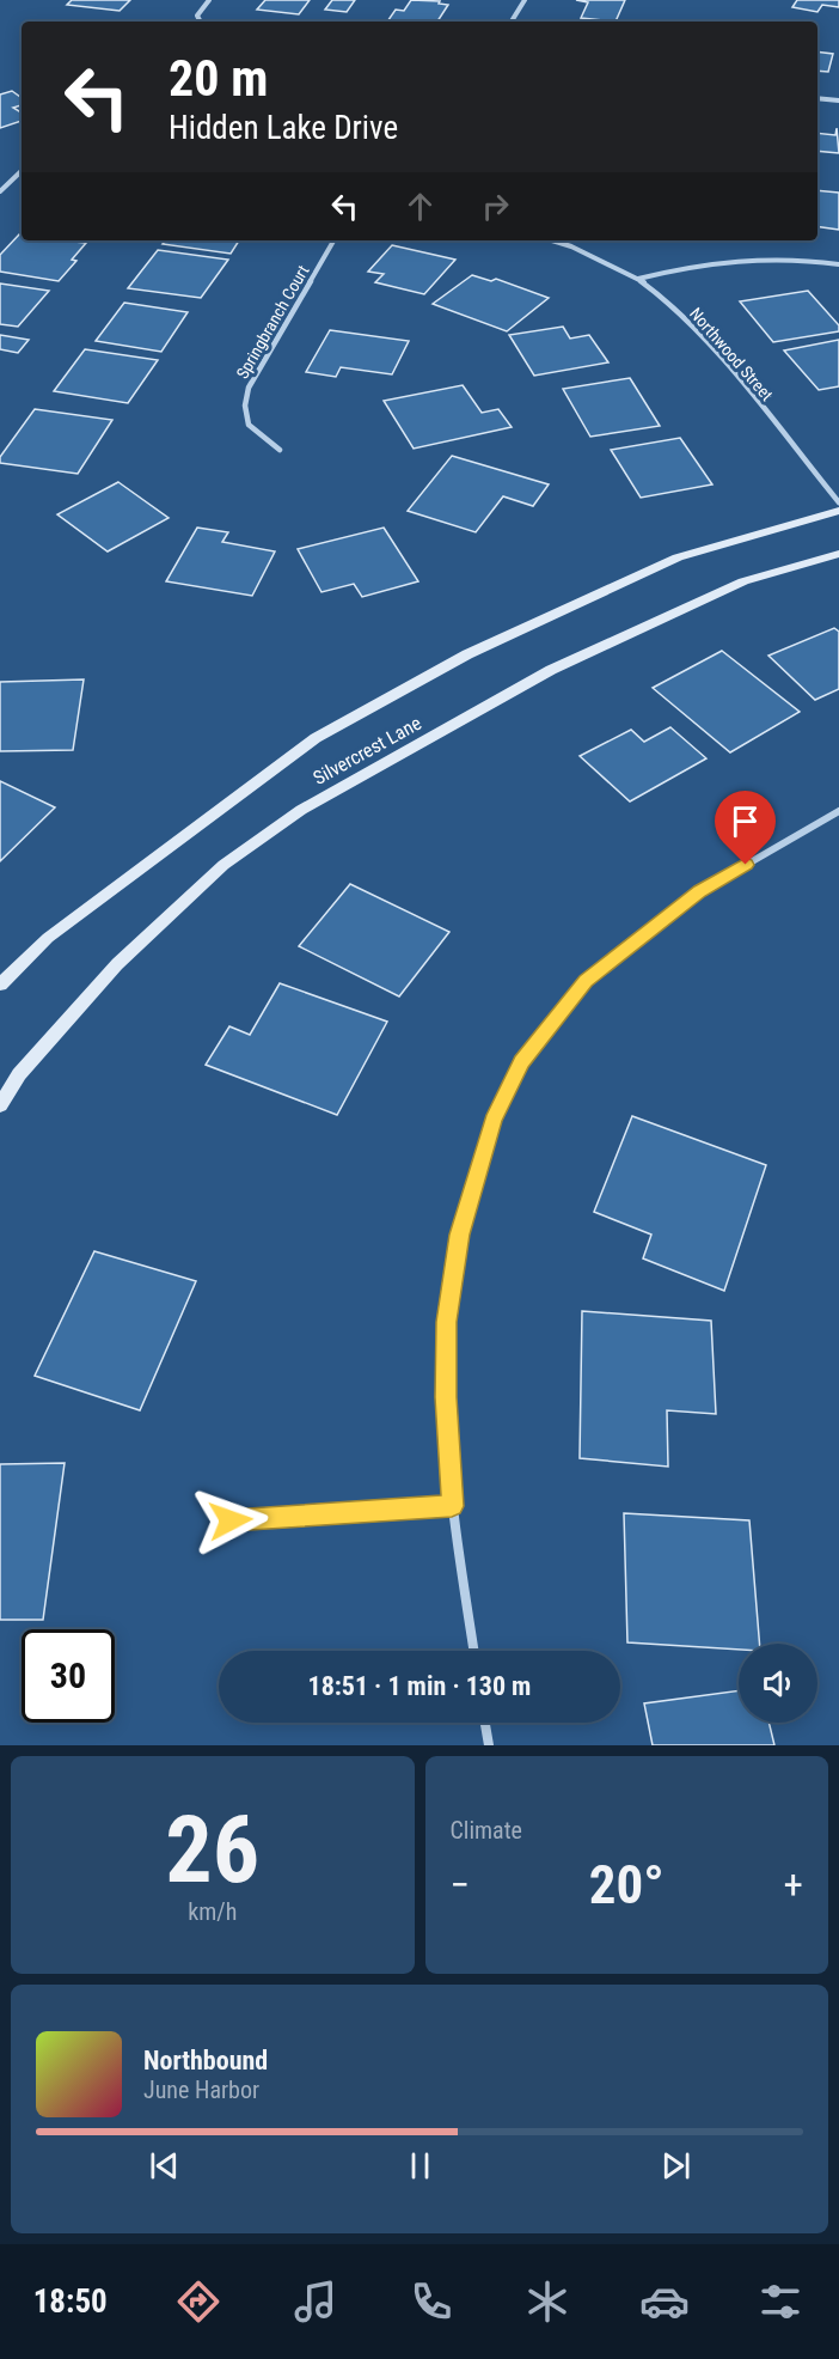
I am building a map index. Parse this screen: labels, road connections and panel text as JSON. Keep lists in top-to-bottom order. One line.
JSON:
{"streets":{"street":["Springbranch Court","Northwood Street","Silvercrest Lane"]},"page":{"turn":["20 m","Hidden Lake Drive"],"limit":"30","trip":"18:51 · 1 min · 130 m","tile":[["26","km/h"],"Climate"],"heat":["−","20°","+"],"song":["Northbound","June Harbor"],"tabs":"18:50"}}
